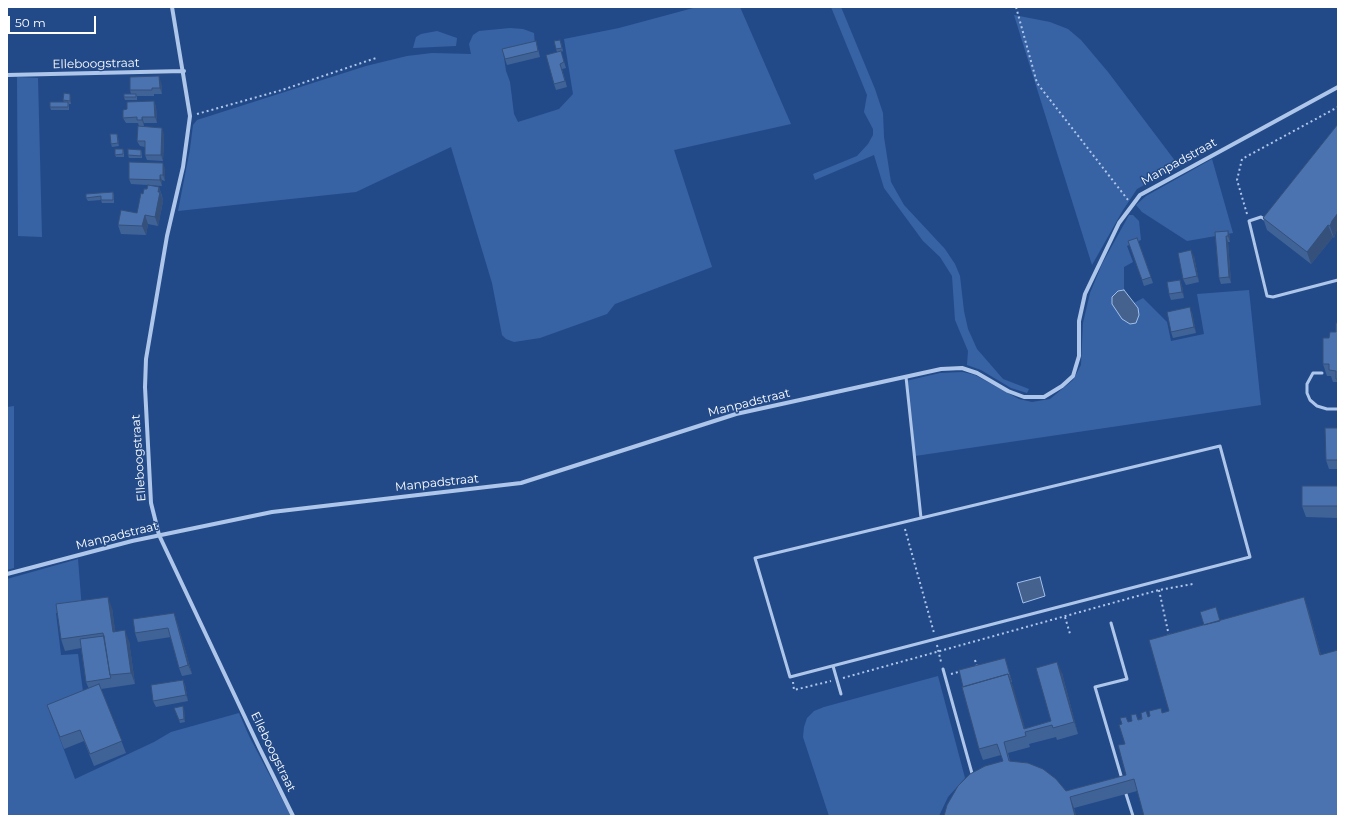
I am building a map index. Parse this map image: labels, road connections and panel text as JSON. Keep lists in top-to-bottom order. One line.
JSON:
{"streets":{"street":["Elleboogstraat","Manpadstraat"]},"crossings":[["Elleboogstraat","Manpadstraat"]],"scale_bar":"50 m"}
